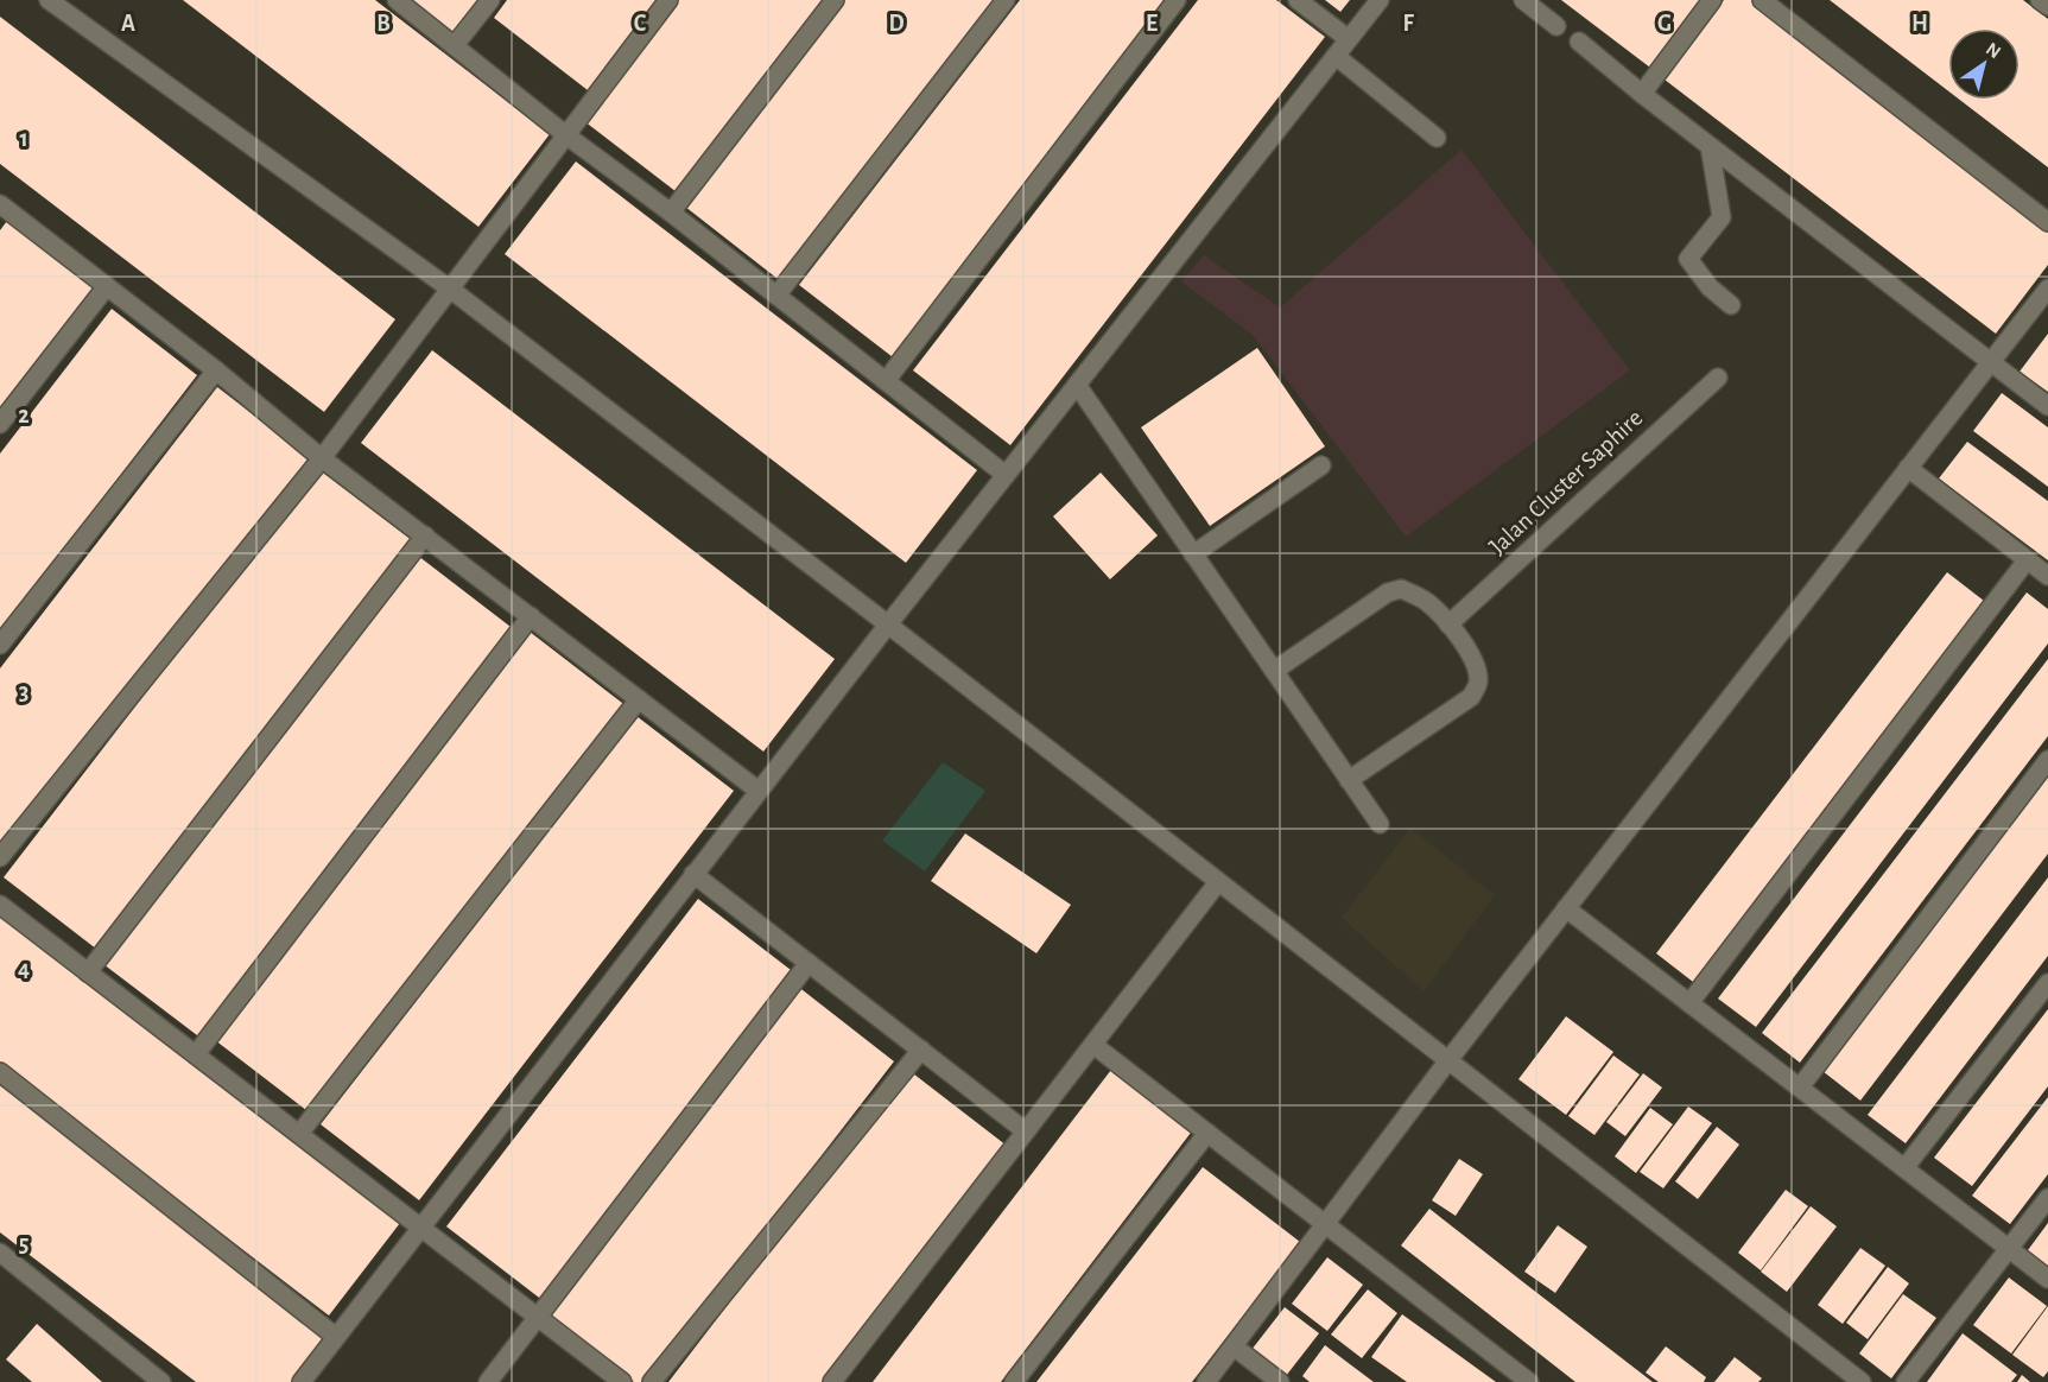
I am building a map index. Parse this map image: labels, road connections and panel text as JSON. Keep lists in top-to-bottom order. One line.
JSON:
{"streets":{"street":["Jalan Cluster Saphire"]},"north":"top right","grid":{"columns":["A","B","C","D","E","F","G","H"],"rows":["1","2","3","4","5"]}}
